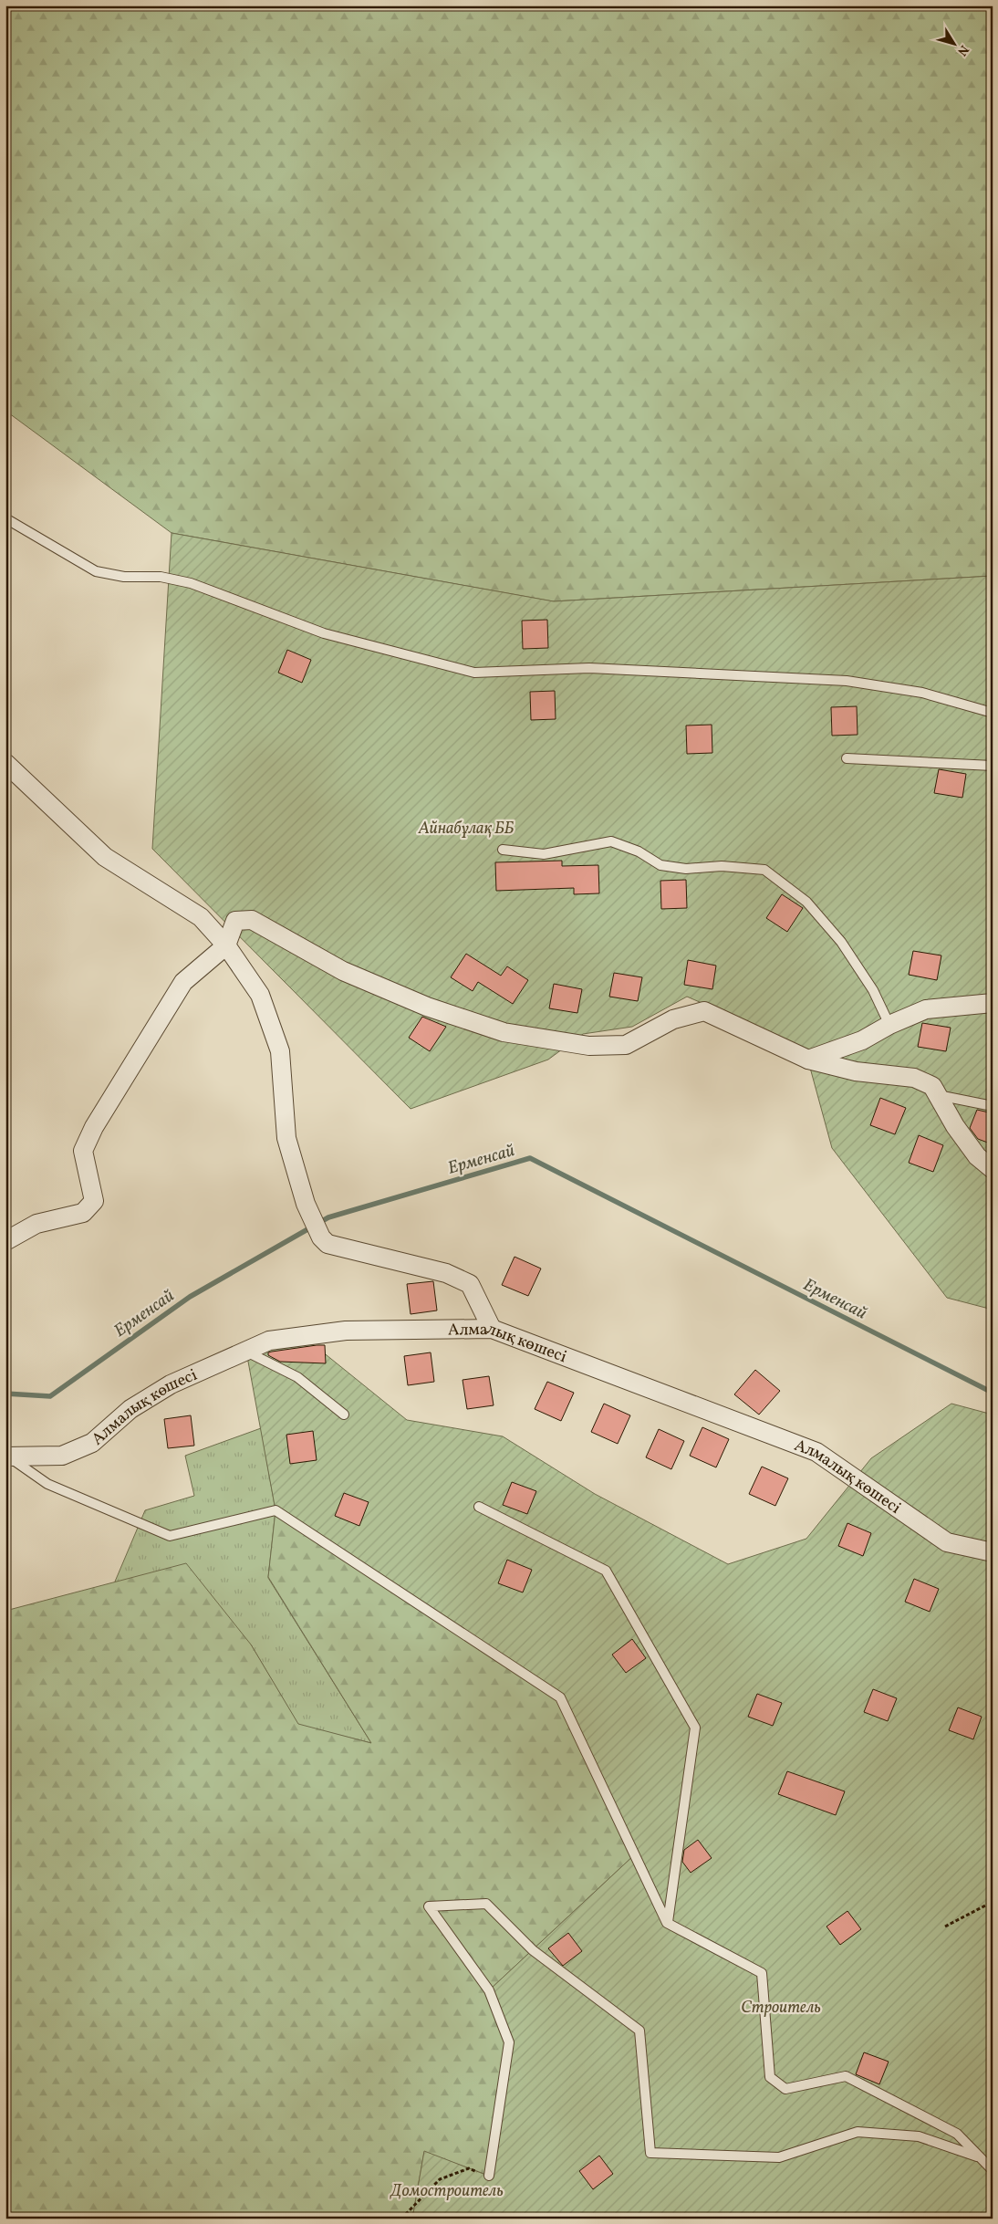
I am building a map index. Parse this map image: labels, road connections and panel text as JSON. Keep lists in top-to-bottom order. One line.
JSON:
{"streets":{"street":["Алмалық көшесі"]},"water":["Ерменсай"],"parks":["Айнабұлақ ББ","Строитель","Домостроитель"],"north":"bottom right"}
